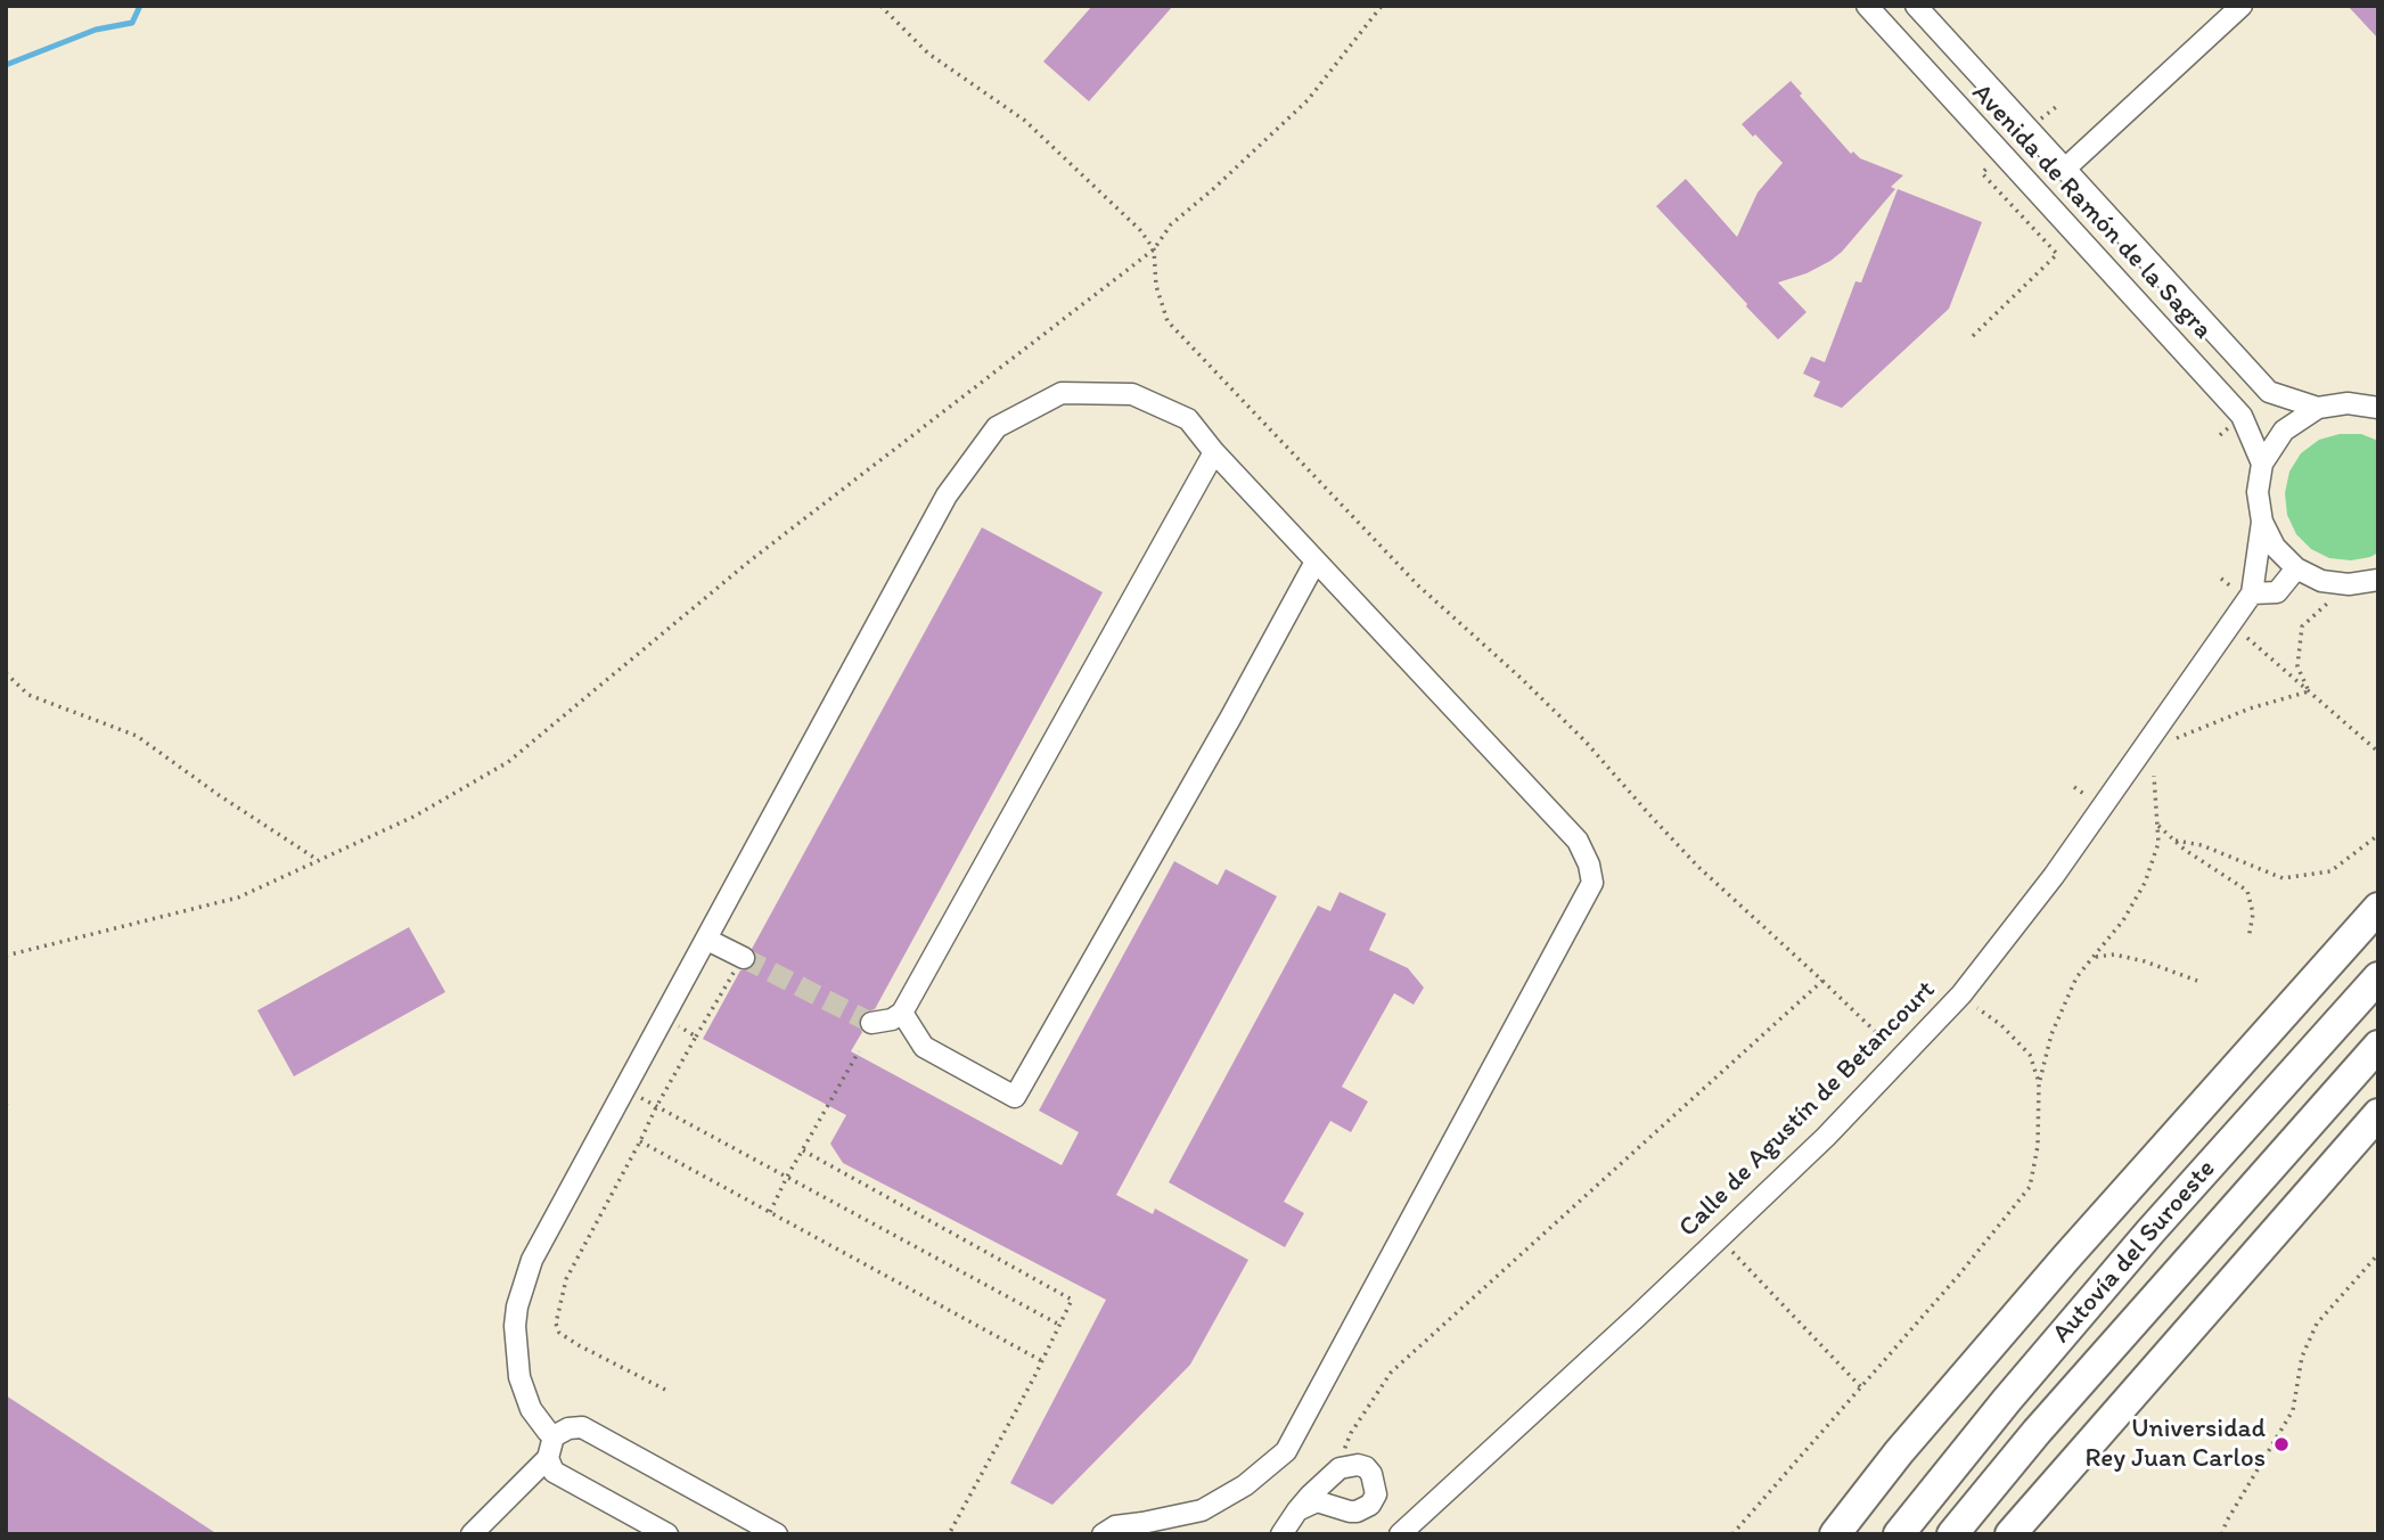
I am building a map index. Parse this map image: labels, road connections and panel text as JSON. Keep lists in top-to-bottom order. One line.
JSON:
{"streets":{"highway":["Autovía del Suroeste"],"street":["Avenida de Ramón de la Sagra","Calle de Agustín de Betancourt"]},"places":["Universidad Rey Juan Carlos"]}
